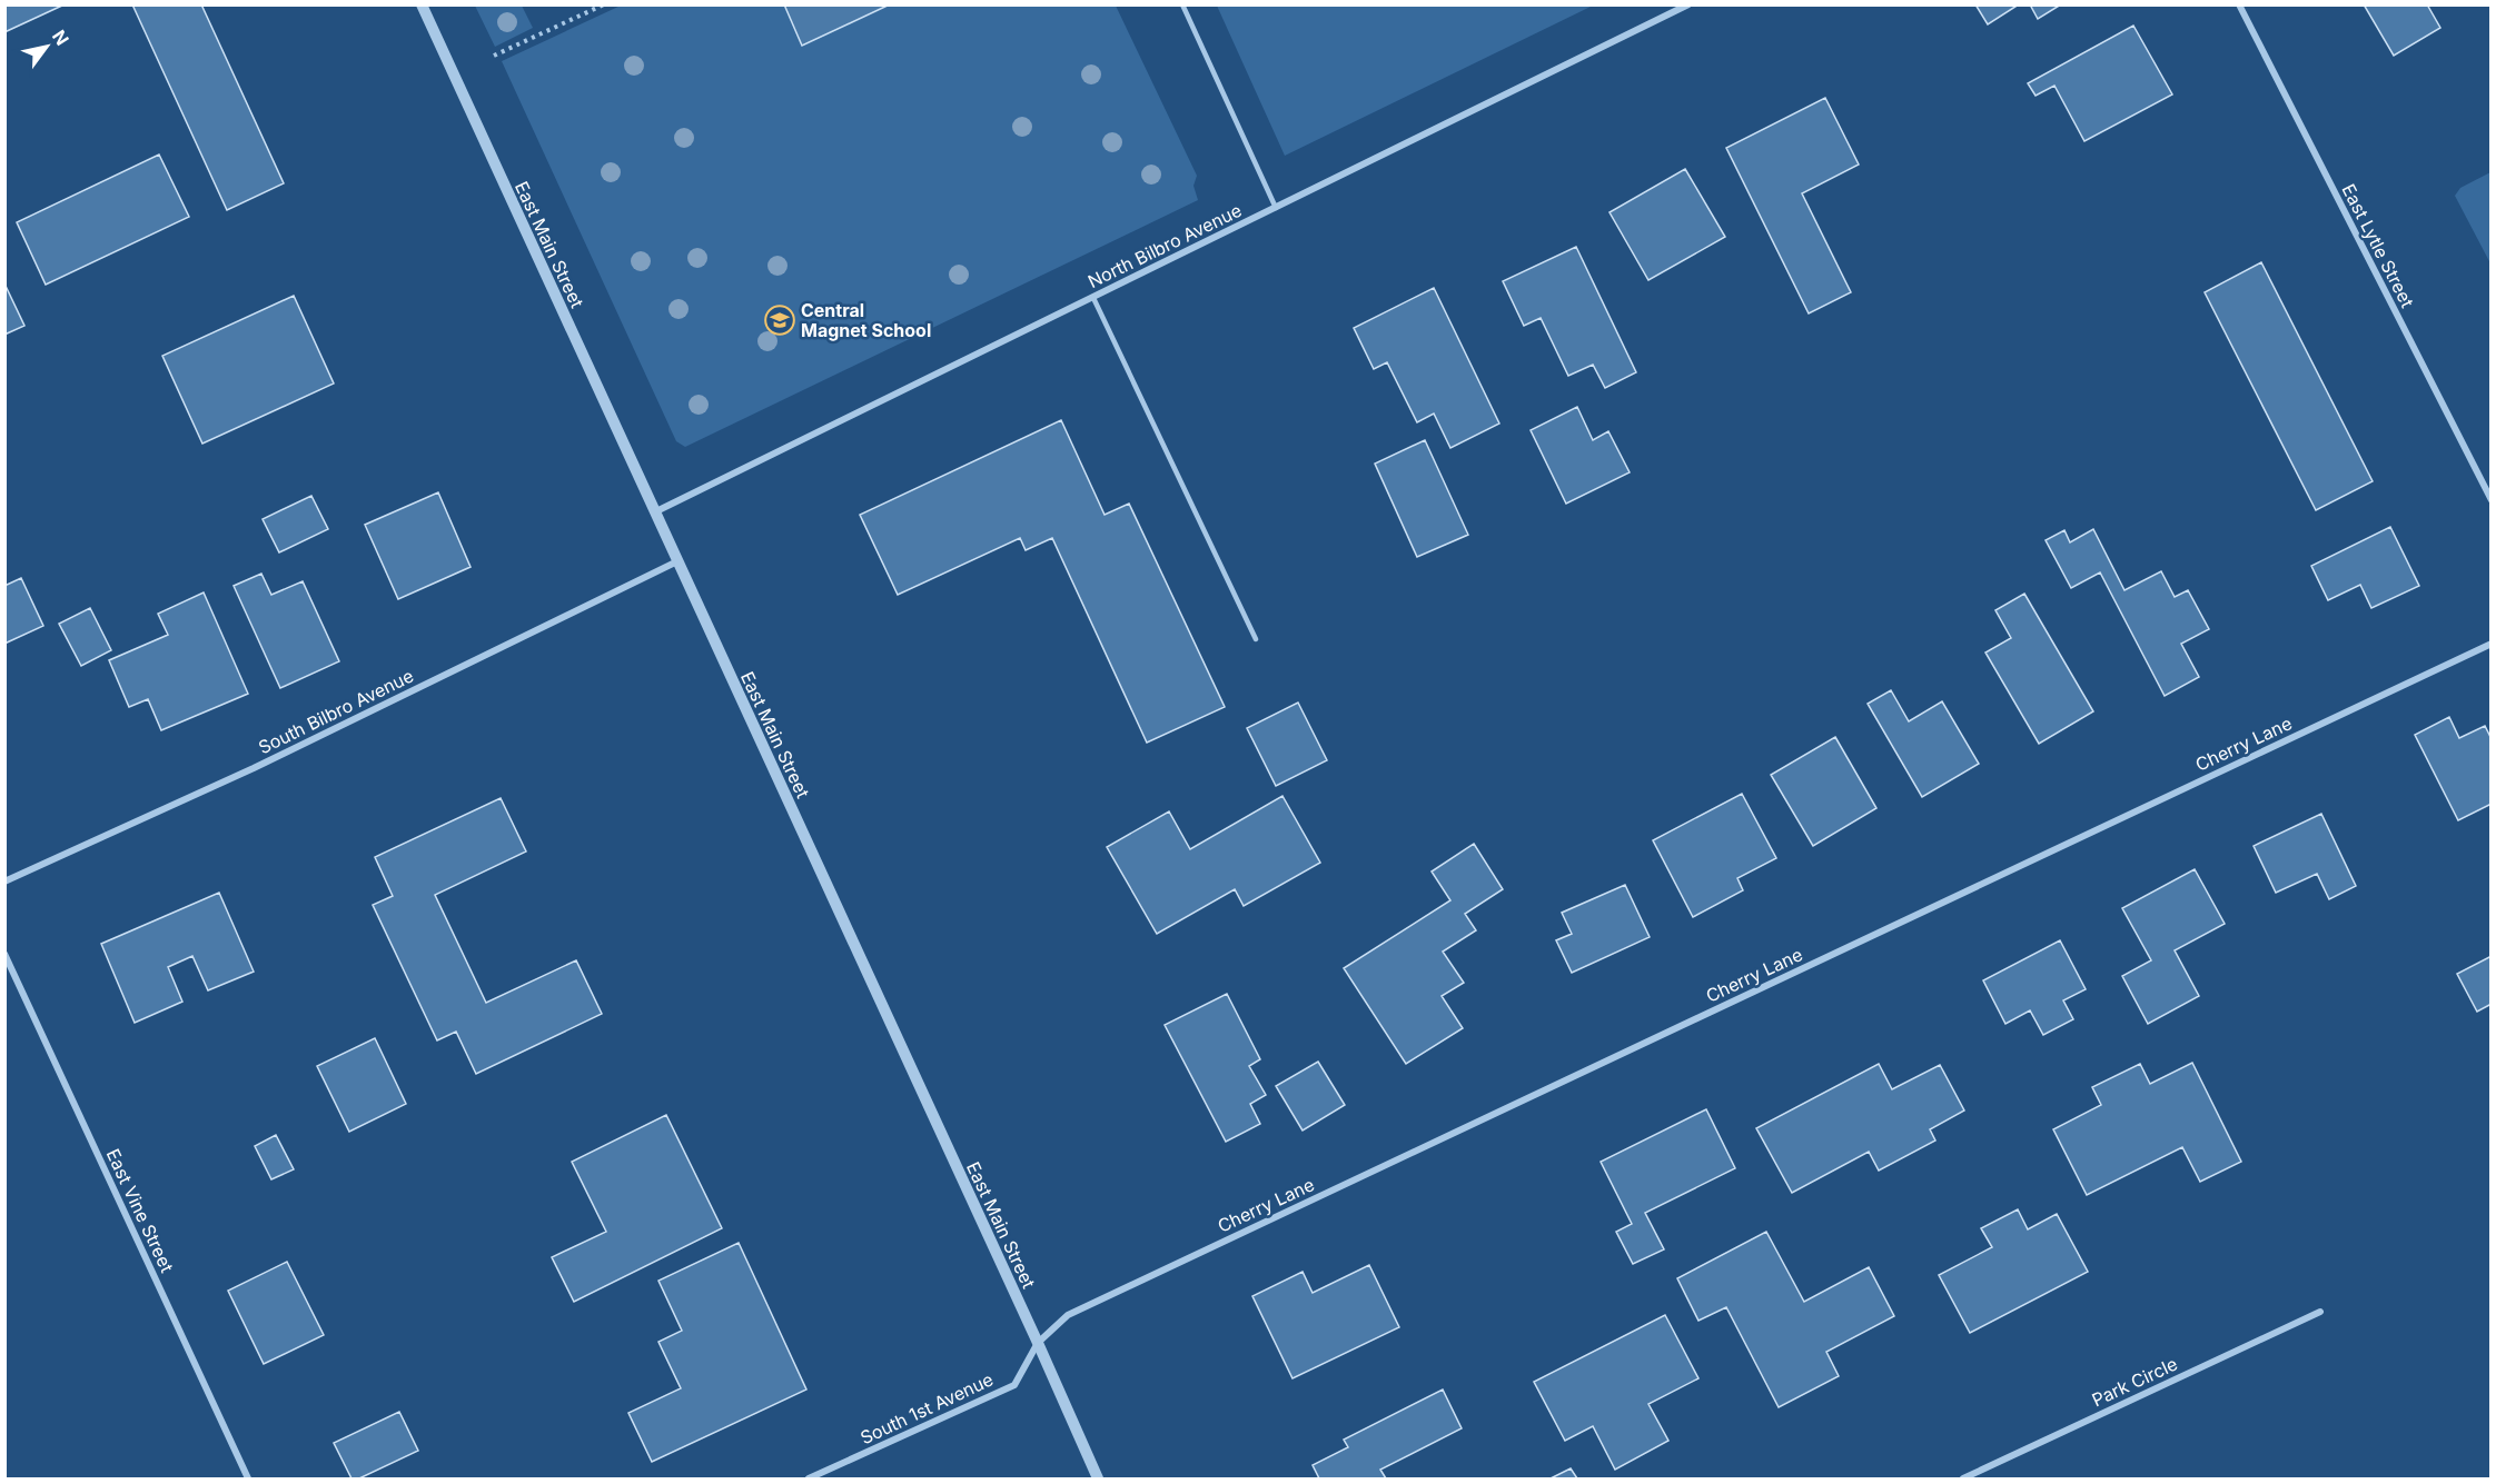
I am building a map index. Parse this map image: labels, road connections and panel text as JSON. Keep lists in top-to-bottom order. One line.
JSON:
{"streets":{"street":["East Main Street","North Bilbro Avenue","East Lytle Street","South Bilbro Avenue","Cherry Lane","East Vine Street","Park Circle","South 1st Avenue"]},"crossings":[["East Main Street","North Bilbro Avenue"],["East Main Street","South Bilbro Avenue"],["East Main Street","Cherry Lane"],["East Main Street","South 1st Avenue"],["Cherry Lane","South 1st Avenue"]],"places":{"school or university":["Central Magnet School"]},"north":"top right"}
